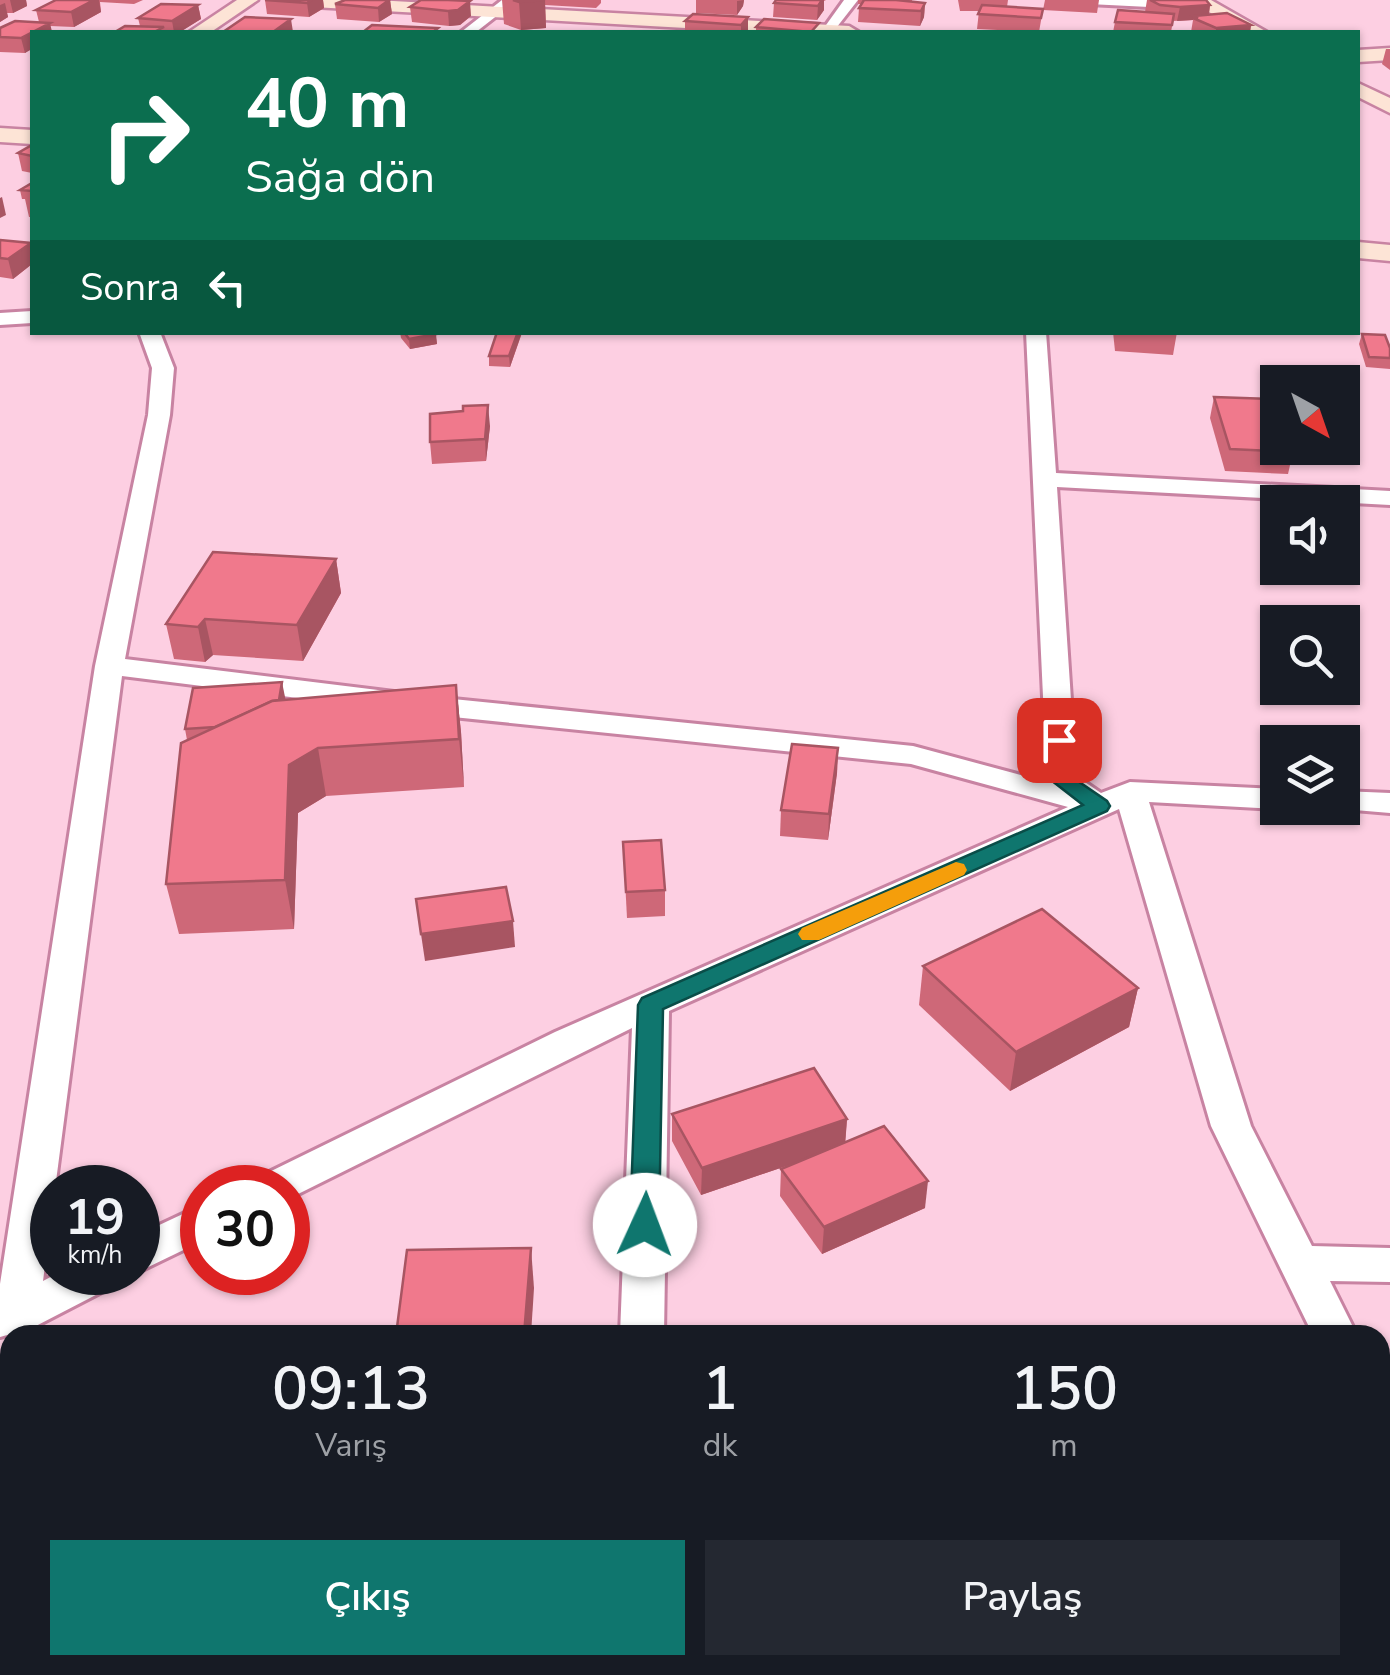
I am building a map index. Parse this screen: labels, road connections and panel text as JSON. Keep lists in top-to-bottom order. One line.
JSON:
{"north":"bottom right","page":{"turn":["40 m","Sağa dön"],"then":"Sonra","speed":"19 km/h","limit":"30","eta":["09:13","Varış","1","dk","150","m"],"buttons":["Çıkış","Paylaş"]}}
